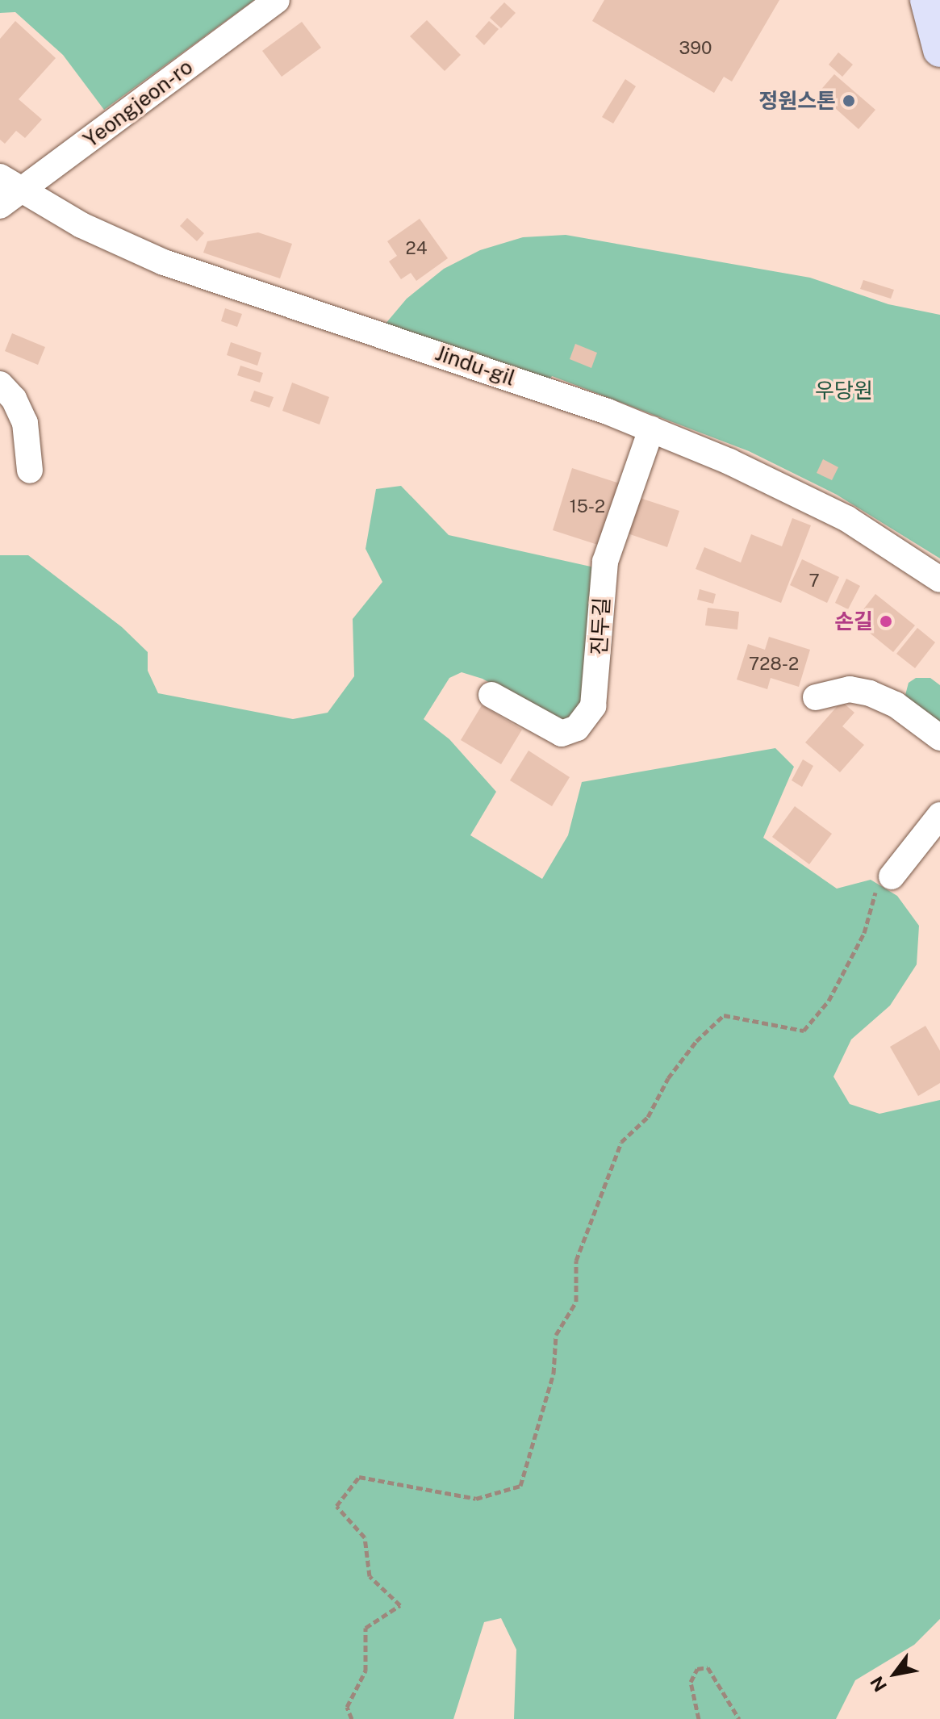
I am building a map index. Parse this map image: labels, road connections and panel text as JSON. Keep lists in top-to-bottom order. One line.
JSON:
{"streets":{"street":["Yeongjeon-ro","Jindu-gil","진두길"]},"crossings":[["Yeongjeon-ro","Jindu-gil"],["Jindu-gil","진두길"]],"parks":["우당원"],"places":["정원스톤","손길"],"house_numbers":["390","24","15-2","7","728-2"],"north":"bottom left"}
